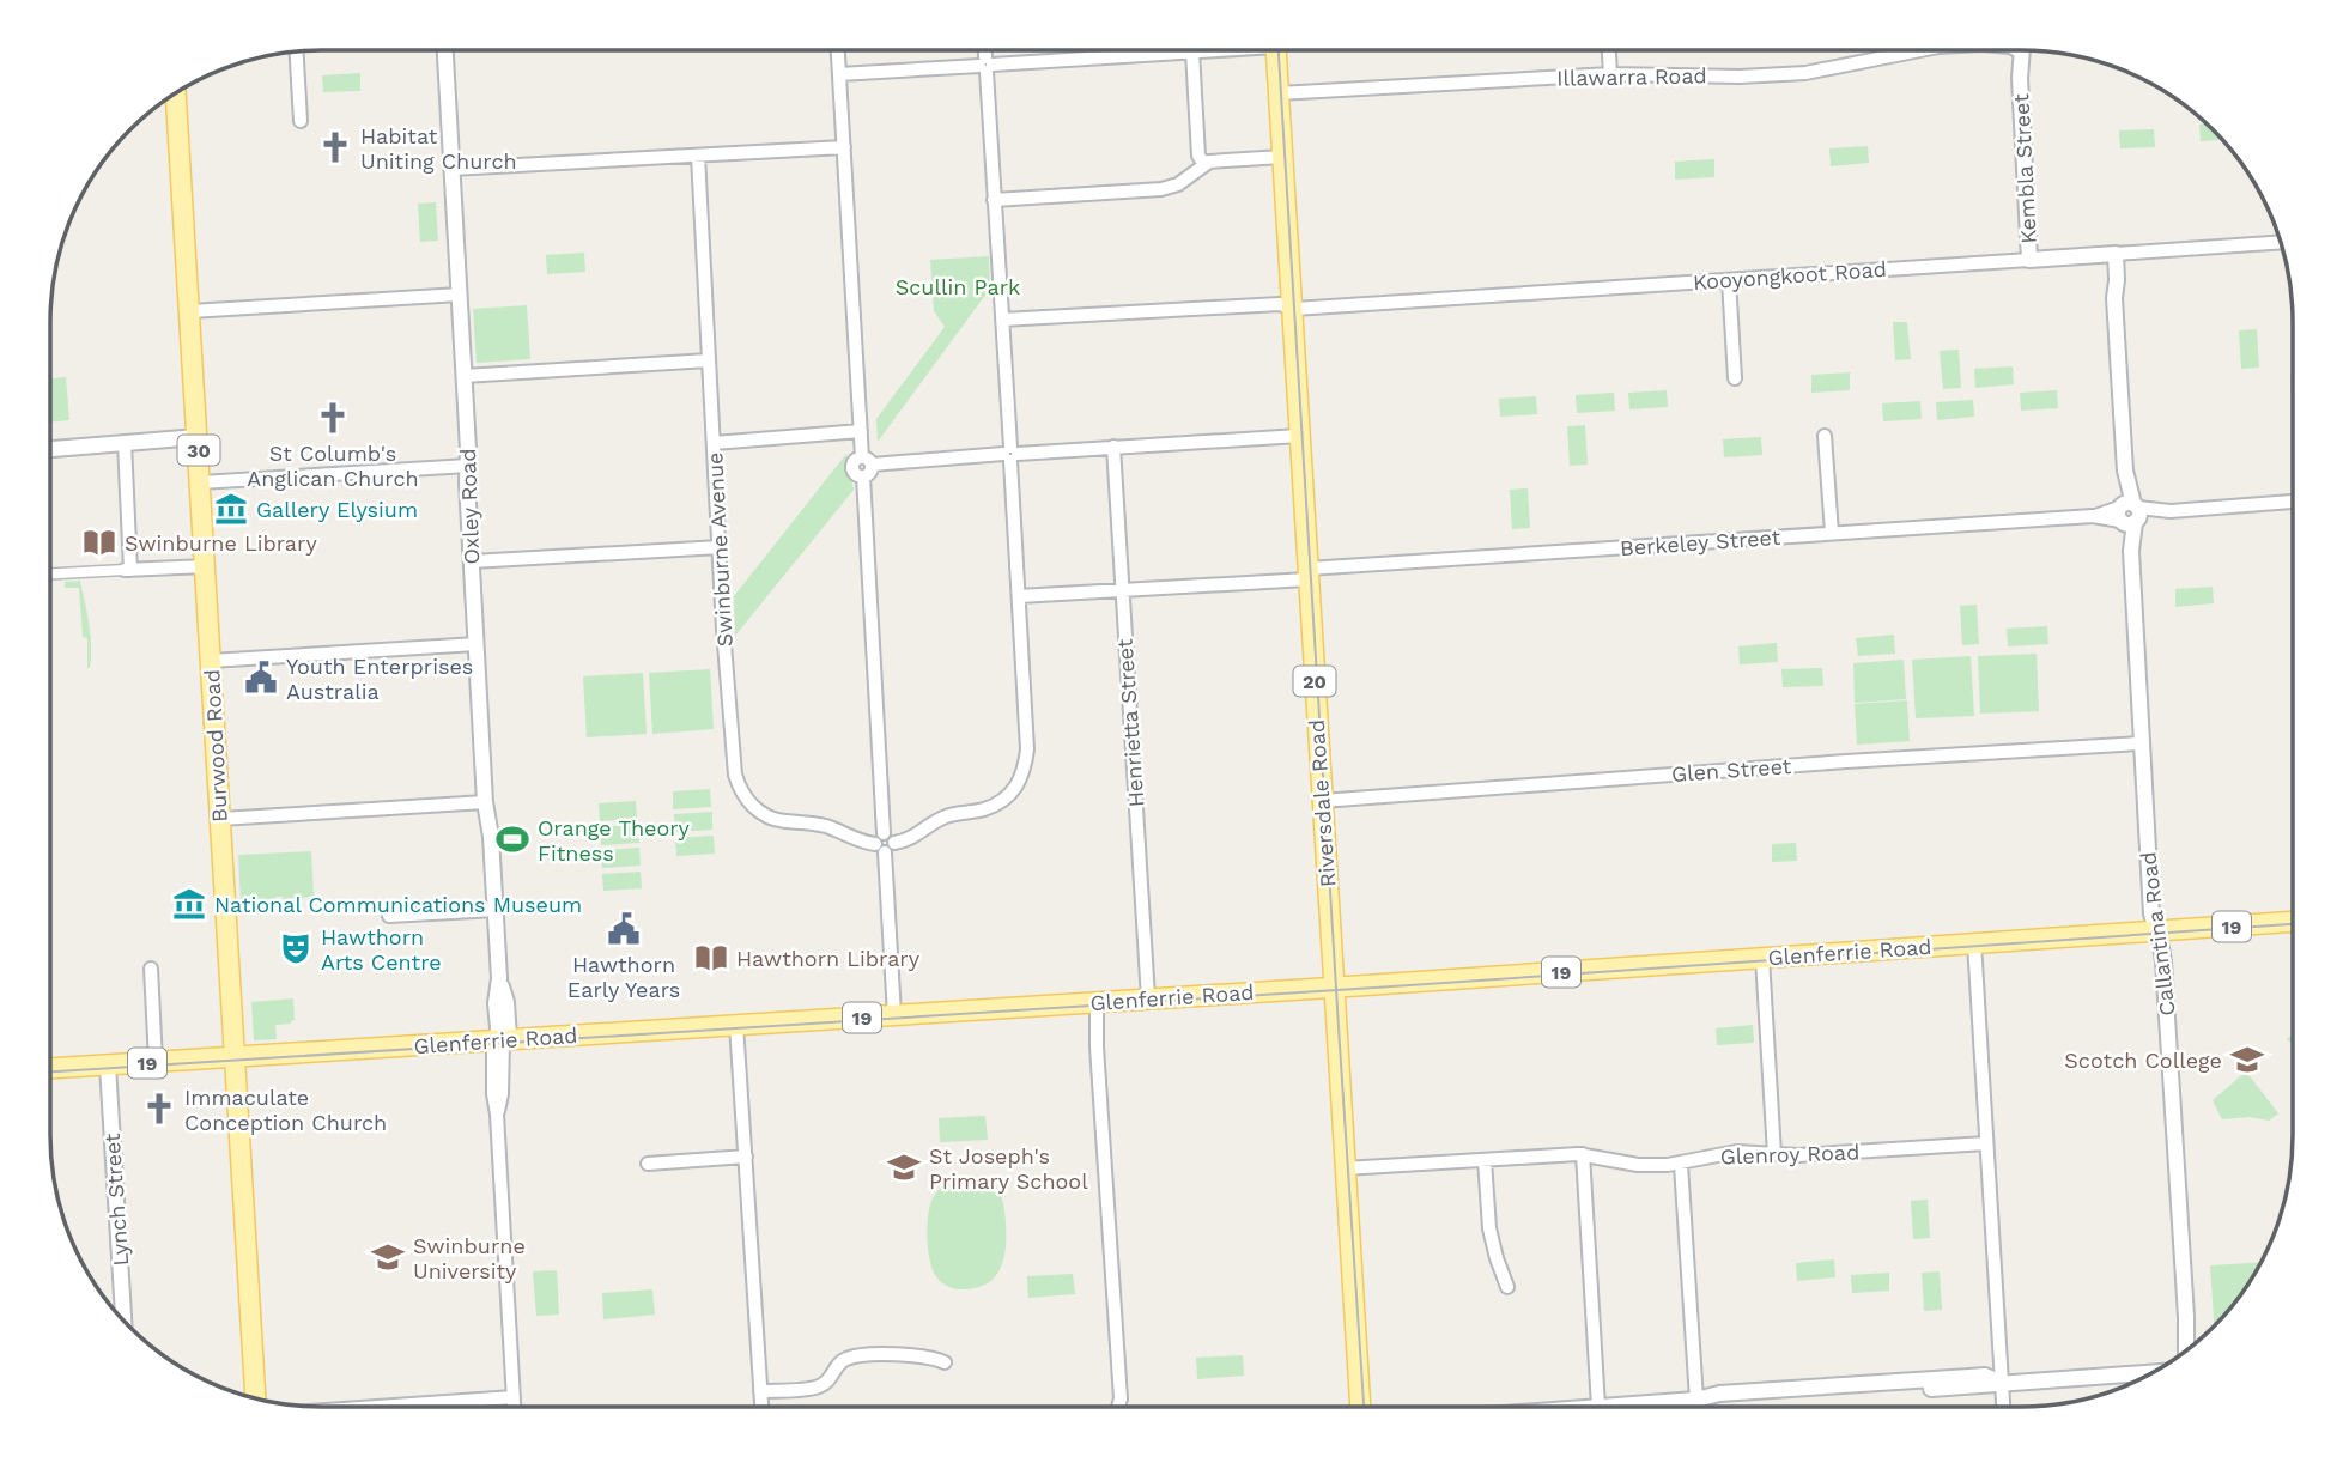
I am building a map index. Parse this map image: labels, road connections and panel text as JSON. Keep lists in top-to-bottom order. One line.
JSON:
{"streets":{"main road":["30","20","Burwood Road","Riversdale Road","19","Glenferrie Road"],"street":["Illawarra Road","Kembla Street","Kooyongkoot Road","Oxley Road","Berkeley Street","Swinburne Avenue","Henrietta Street","Glen Street","Callantina Road","Glenroy Road","Lynch Street"]},"crossings":[["Illawarra Road","Riversdale Road"],["Kembla Street","Kooyongkoot Road"],["Kooyongkoot Road","Riversdale Road"],["Kooyongkoot Road","Callantina Road"],["Oxley Road","Glenferrie Road"],["Berkeley Street","Henrietta Street"],["Berkeley Street","Riversdale Road"],["Berkeley Street","Callantina Road"],["Henrietta Street","Glenferrie Road"],["Burwood Road","Glenferrie Road"],["Glen Street","Riversdale Road"],["Glen Street","Callantina Road"],["Riversdale Road","Glenferrie Road"],["Riversdale Road","Glenroy Road"],["Callantina Road","Glenferrie Road"],["Glenferrie Road","Lynch Street"]],"parks":["Scullin Park"],"places":{"church":["Habitat Uniting Church","St Columb's Anglican Church","Immaculate Conception Church"],"museum":["Gallery Elysium","National Communications Museum"],"library":["Swinburne Library","Hawthorn Library"],"public building":["Youth Enterprises Australia","Hawthorn Early Years"],"sports":["Orange Theory Fitness"],"theatre":["Hawthorn Arts Centre"],"school or university":["Scotch College","St Joseph's Primary School","Swinburne University"]}}
